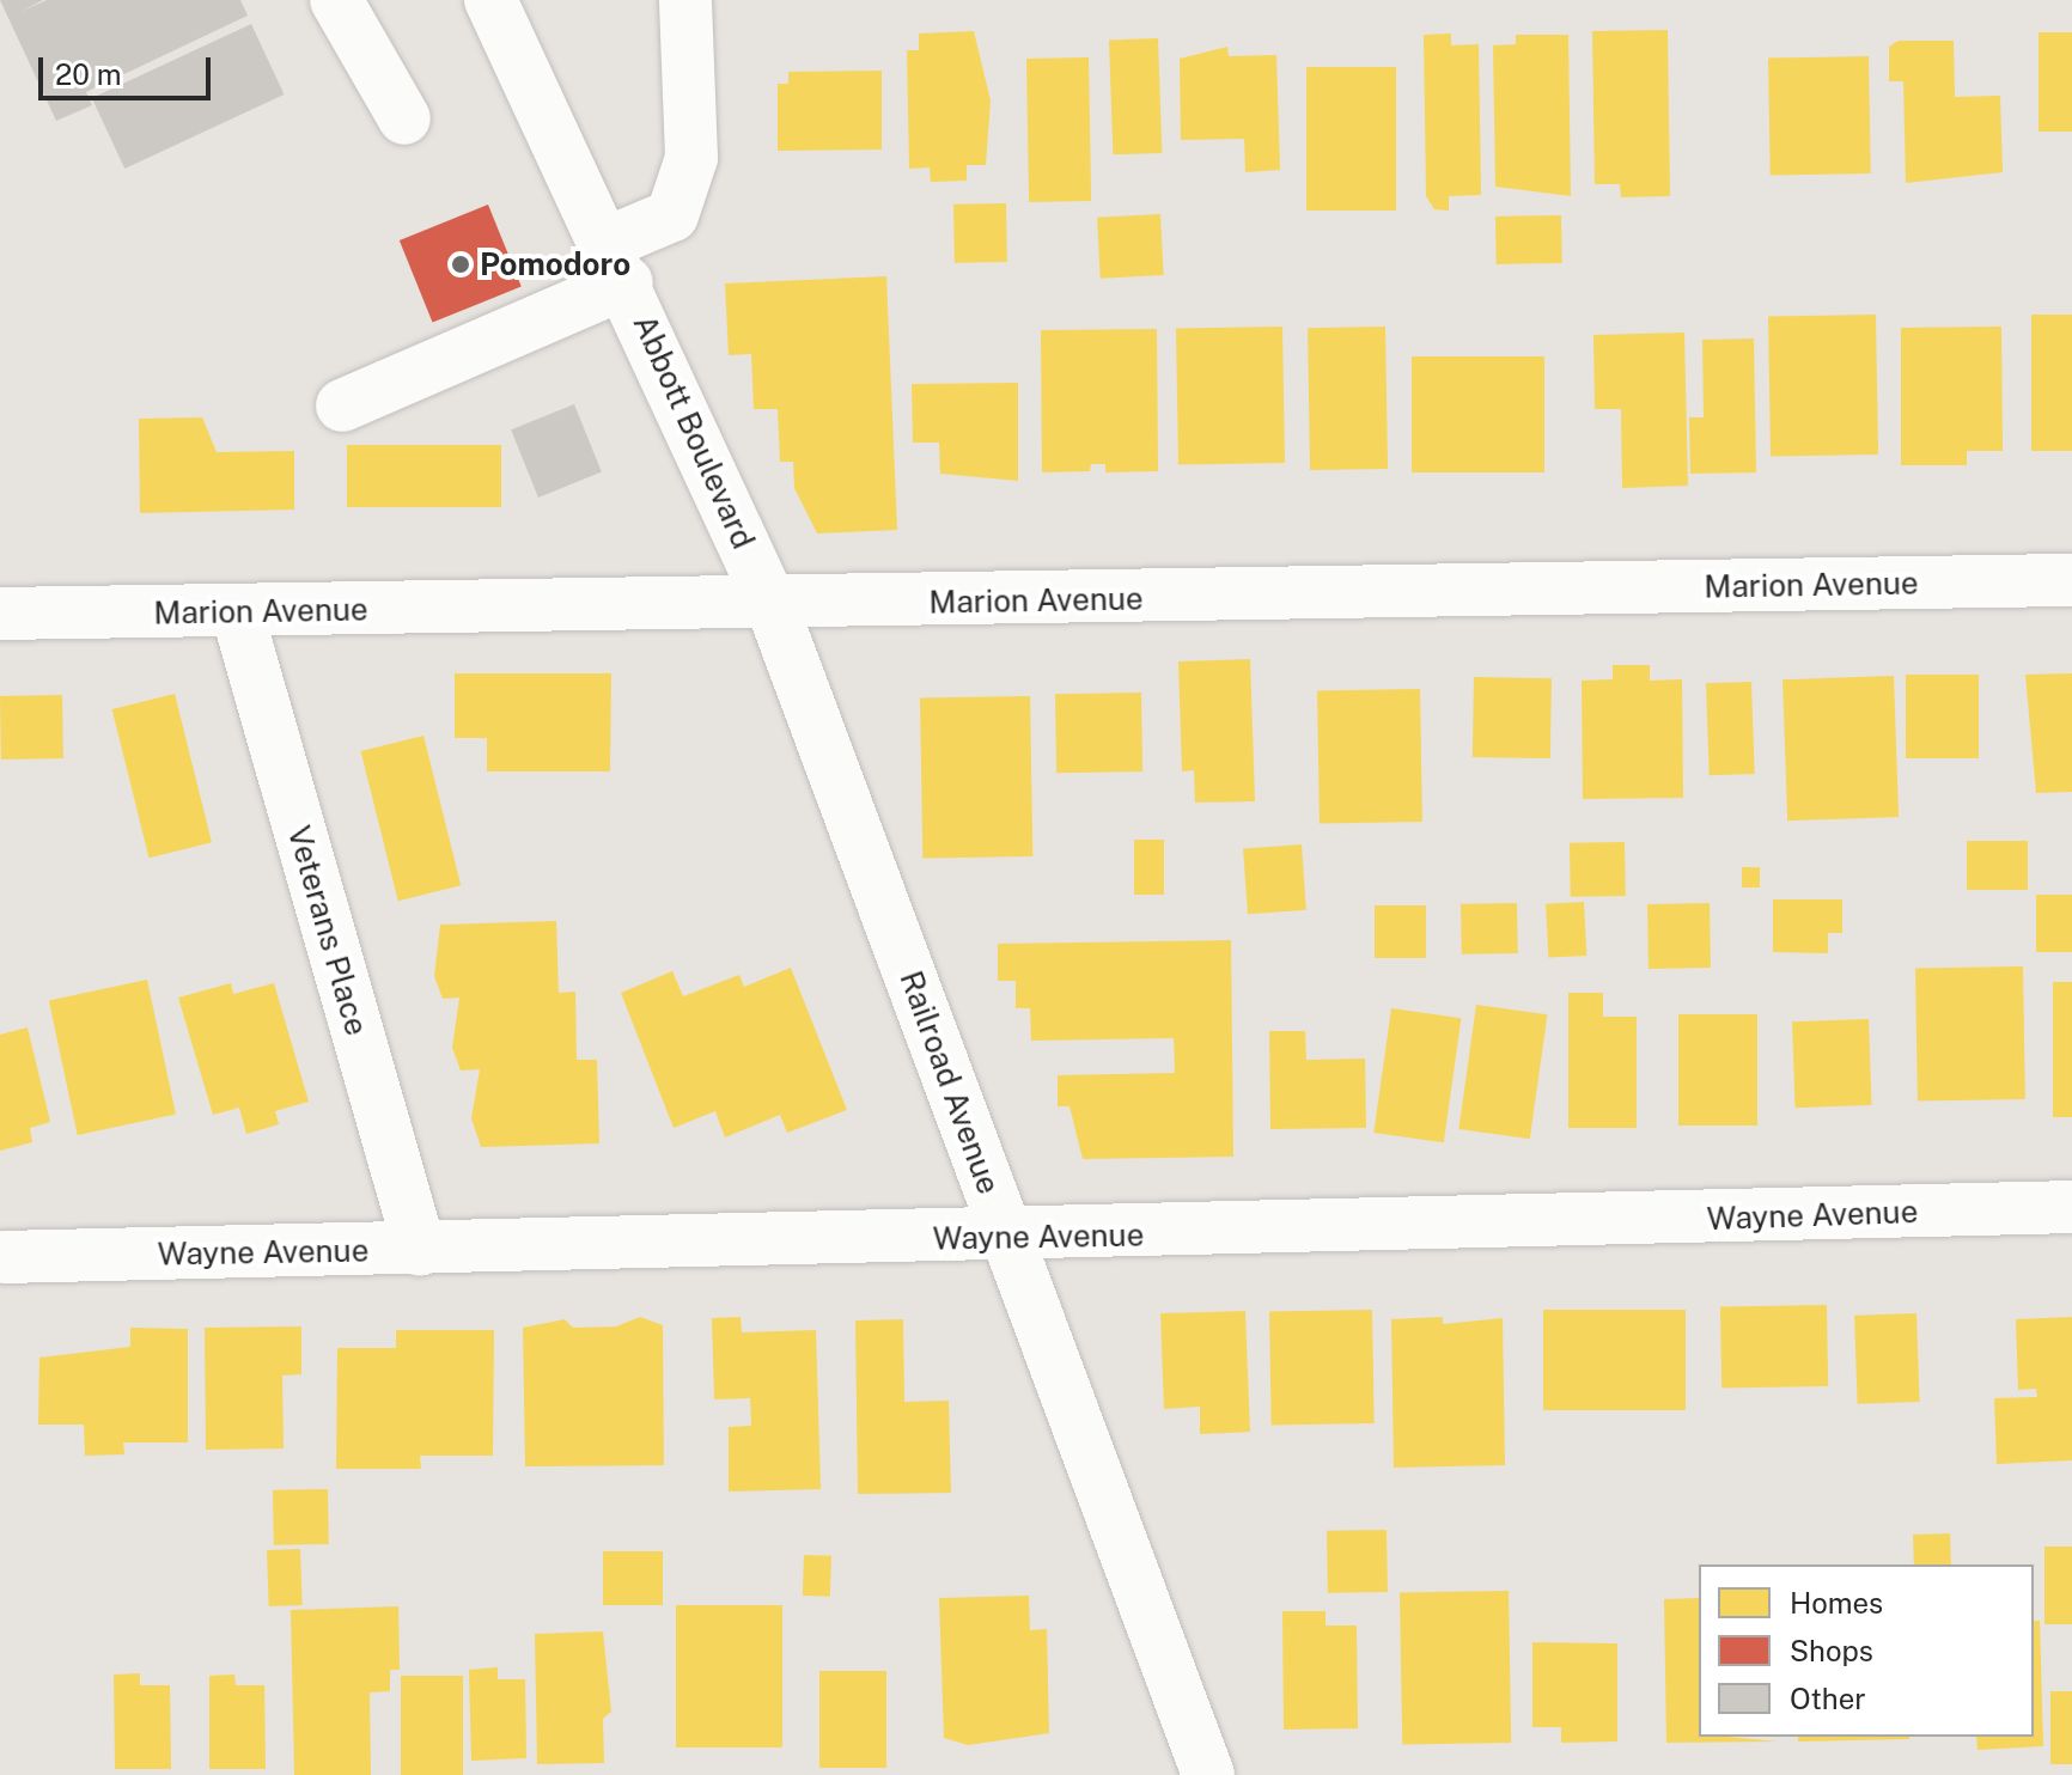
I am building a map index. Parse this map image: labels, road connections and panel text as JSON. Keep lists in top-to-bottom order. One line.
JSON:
{"streets":{"street":["Abbott Boulevard","Marion Avenue","Veterans Place","Railroad Avenue","Wayne Avenue"]},"crossings":[["Abbott Boulevard","Marion Avenue"],["Abbott Boulevard","Railroad Avenue"],["Marion Avenue","Veterans Place"],["Marion Avenue","Railroad Avenue"],["Veterans Place","Wayne Avenue"],["Railroad Avenue","Wayne Avenue"]],"places":["Pomodoro"],"legend":["Homes","Shops","Other"],"scale_bar":"20 m"}
